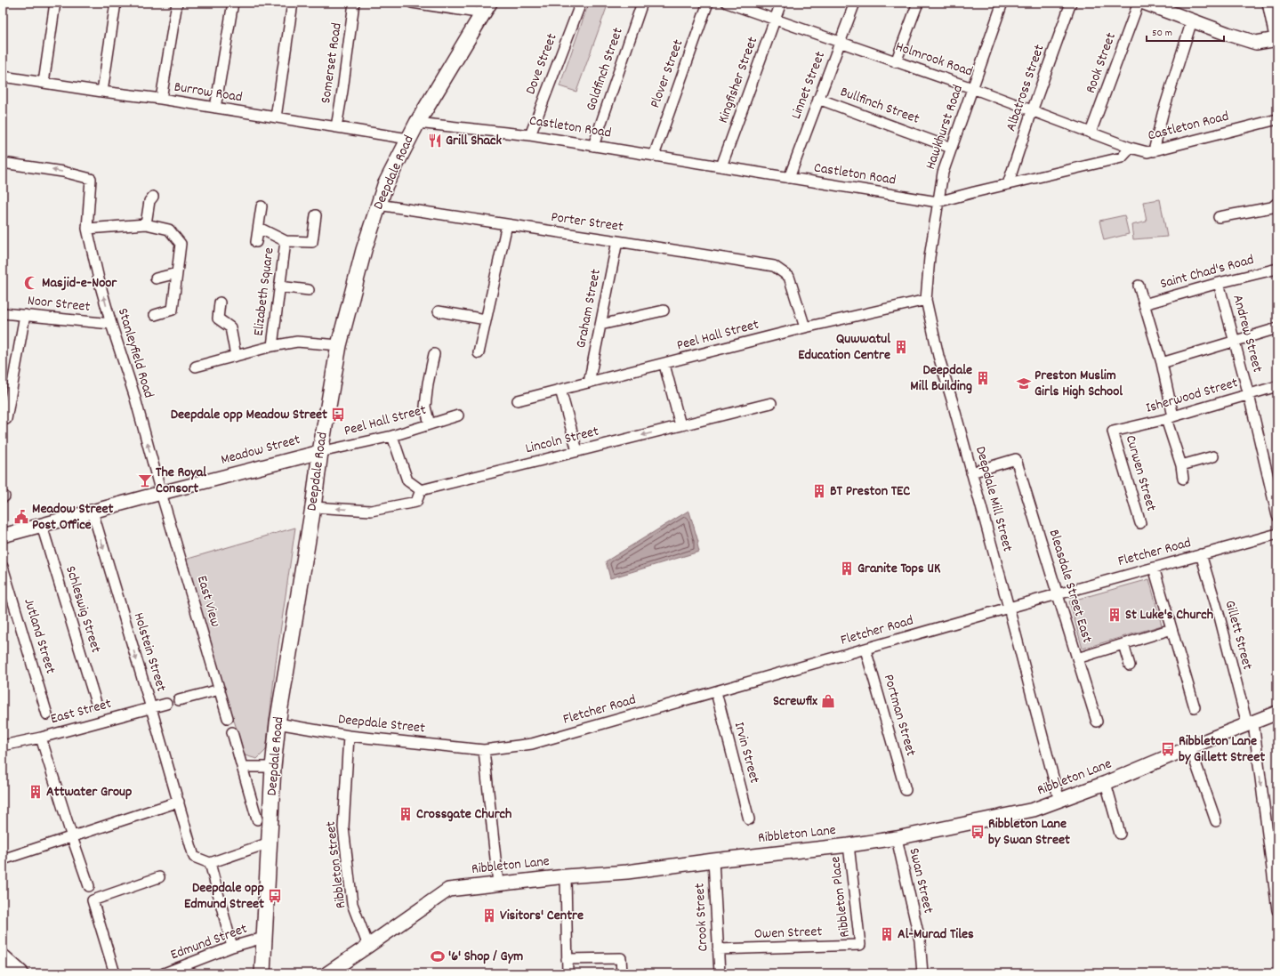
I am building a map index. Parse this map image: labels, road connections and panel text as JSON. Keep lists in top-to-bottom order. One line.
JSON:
{"streets":{"main road":["Deepdale Road","Meadow Street","Ribbleton Lane"],"street":["Holmrook Road","Somerset Road","Rook Street","Dove Street","Goldfinch Street","Plover Street","Kingfisher Street","Linnet Street","Albatross Street","Burrow Road","Bullfinch Street","Castleton Road","Hawkhurst Road","Porter Street","Saint Chad's Road","Elizabeth Square","Noor Street","Graham Street","Andrew Street","Peel Hall Street","Stanleyfield Road","Isherwood Street","Lincoln Street","Curwen Street","Deepdale Mill Street","Fletcher Road","Bleasdale Street East","East View","Schleswig Street","Gillett Street","Jutland Street","Holstein Street","East Street","Portman Street","Deepdale Street","Irvin Street","Ribbleton Street","Swan Street","Ribbleton Place","Crook Street","Owen Street","Edmund Street"]},"crossings":[["Holmrook Road","Rook Street"],["Holmrook Road","Kingfisher Street"],["Holmrook Road","Linnet Street"],["Holmrook Road","Albatross Street"],["Holmrook Road","Castleton Road"],["Holmrook Road","Hawkhurst Road"],["Somerset Road","Burrow Road"],["Dove Street","Castleton Road"],["Goldfinch Street","Castleton Road"],["Plover Street","Castleton Road"],["Kingfisher Street","Castleton Road"],["Linnet Street","Bullfinch Street"],["Linnet Street","Castleton Road"],["Albatross Street","Castleton Road"],["Burrow Road","Deepdale Road"],["Bullfinch Street","Hawkhurst Road"],["Castleton Road","Hawkhurst Road"],["Castleton Road","Deepdale Road"],["Castleton Road","Deepdale Mill Street"],["Hawkhurst Road","Deepdale Mill Street"],["Deepdale Road","Porter Street"],["Deepdale Road","Peel Hall Street"],["Deepdale Road","Meadow Street"],["Deepdale Road","Deepdale Street"],["Deepdale Road","Edmund Street"],["Porter Street","Graham Street"],["Porter Street","Peel Hall Street"],["Saint Chad's Road","Andrew Street"],["Noor Street","Stanleyfield Road"],["Graham Street","Peel Hall Street"],["Andrew Street","Isherwood Street"],["Peel Hall Street","Meadow Street"],["Peel Hall Street","Deepdale Mill Street"],["Stanleyfield Road","Meadow Street"],["Stanleyfield Road","East View"],["Isherwood Street","Curwen Street"],["Meadow Street","East View"],["Meadow Street","Schleswig Street"],["Meadow Street","Holstein Street"],["Deepdale Mill Street","Fletcher Road"],["Deepdale Mill Street","Bleasdale Street East"],["Deepdale Mill Street","Ribbleton Lane"],["Fletcher Road","Bleasdale Street East"],["Fletcher Road","Gillett Street"],["Fletcher Road","Portman Street"],["Fletcher Road","Deepdale Street"],["Fletcher Road","Irvin Street"],["Gillett Street","Ribbleton Lane"],["Holstein Street","East Street"],["Deepdale Street","Ribbleton Street"],["Ribbleton Lane","Ribbleton Street"],["Ribbleton Lane","Swan Street"],["Ribbleton Lane","Ribbleton Place"],["Ribbleton Lane","Crook Street"],["Ribbleton Place","Owen Street"],["Crook Street","Owen Street"]],"one_way":["Stanleyfield Road","Holstein Street"],"places":{"restaurant":["Grill Shack"],"mosque":["Masjid-e-Noor"],"building":["Quwwatul Education Centre","Deepdale Mill Building","BT Preston TEC","Granite Tops UK","St Luke's Church","Attwater Group","Crossgate Church","Visitors' Centre","Al-Murad Tiles"],"school or university":["Preston Muslim Girls High School"],"bus stop":["Deepdale opp Meadow Street","Ribbleton Lane by Gillett Street","Ribbleton Lane by Swan Street","Deepdale opp Edmund Street"],"bar":["The Royal Consort"],"public building":["Meadow Street Post Office"],"shop":["Screwfix"],"sports":["'6' Shop / Gym"]},"scale_bar":"50 m"}
